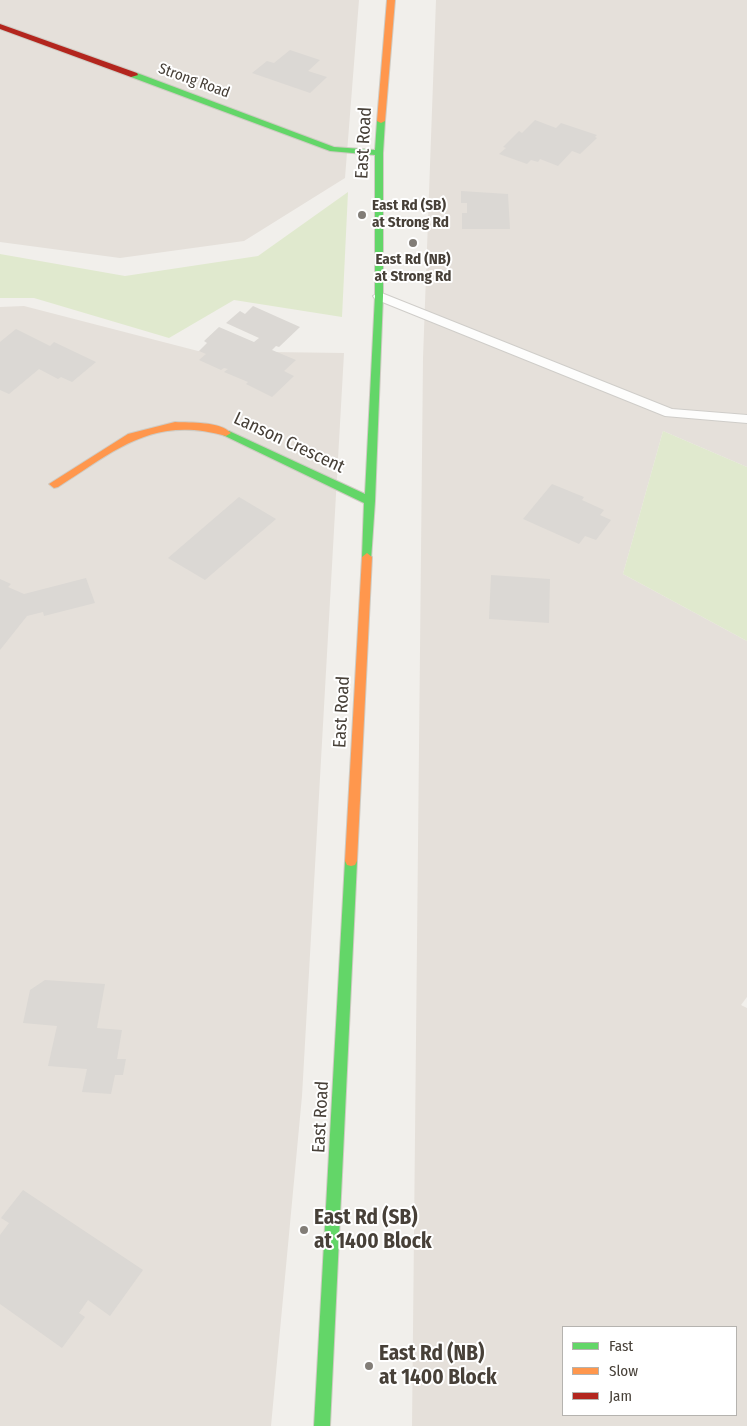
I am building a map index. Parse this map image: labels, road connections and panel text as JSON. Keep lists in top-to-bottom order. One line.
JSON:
{"streets":{"main road":["Strong Road","East Road","Lanson Crescent"]},"crossings":[["Strong Road","East Road"],["East Road","Lanson Crescent"]],"places":["East Rd (SB) at Strong Rd","East Rd (NB) at Strong Rd","East Rd (SB) at 1400 Block","East Rd (NB) at 1400 Block"],"legend":["Fast","Slow","Jam"]}
